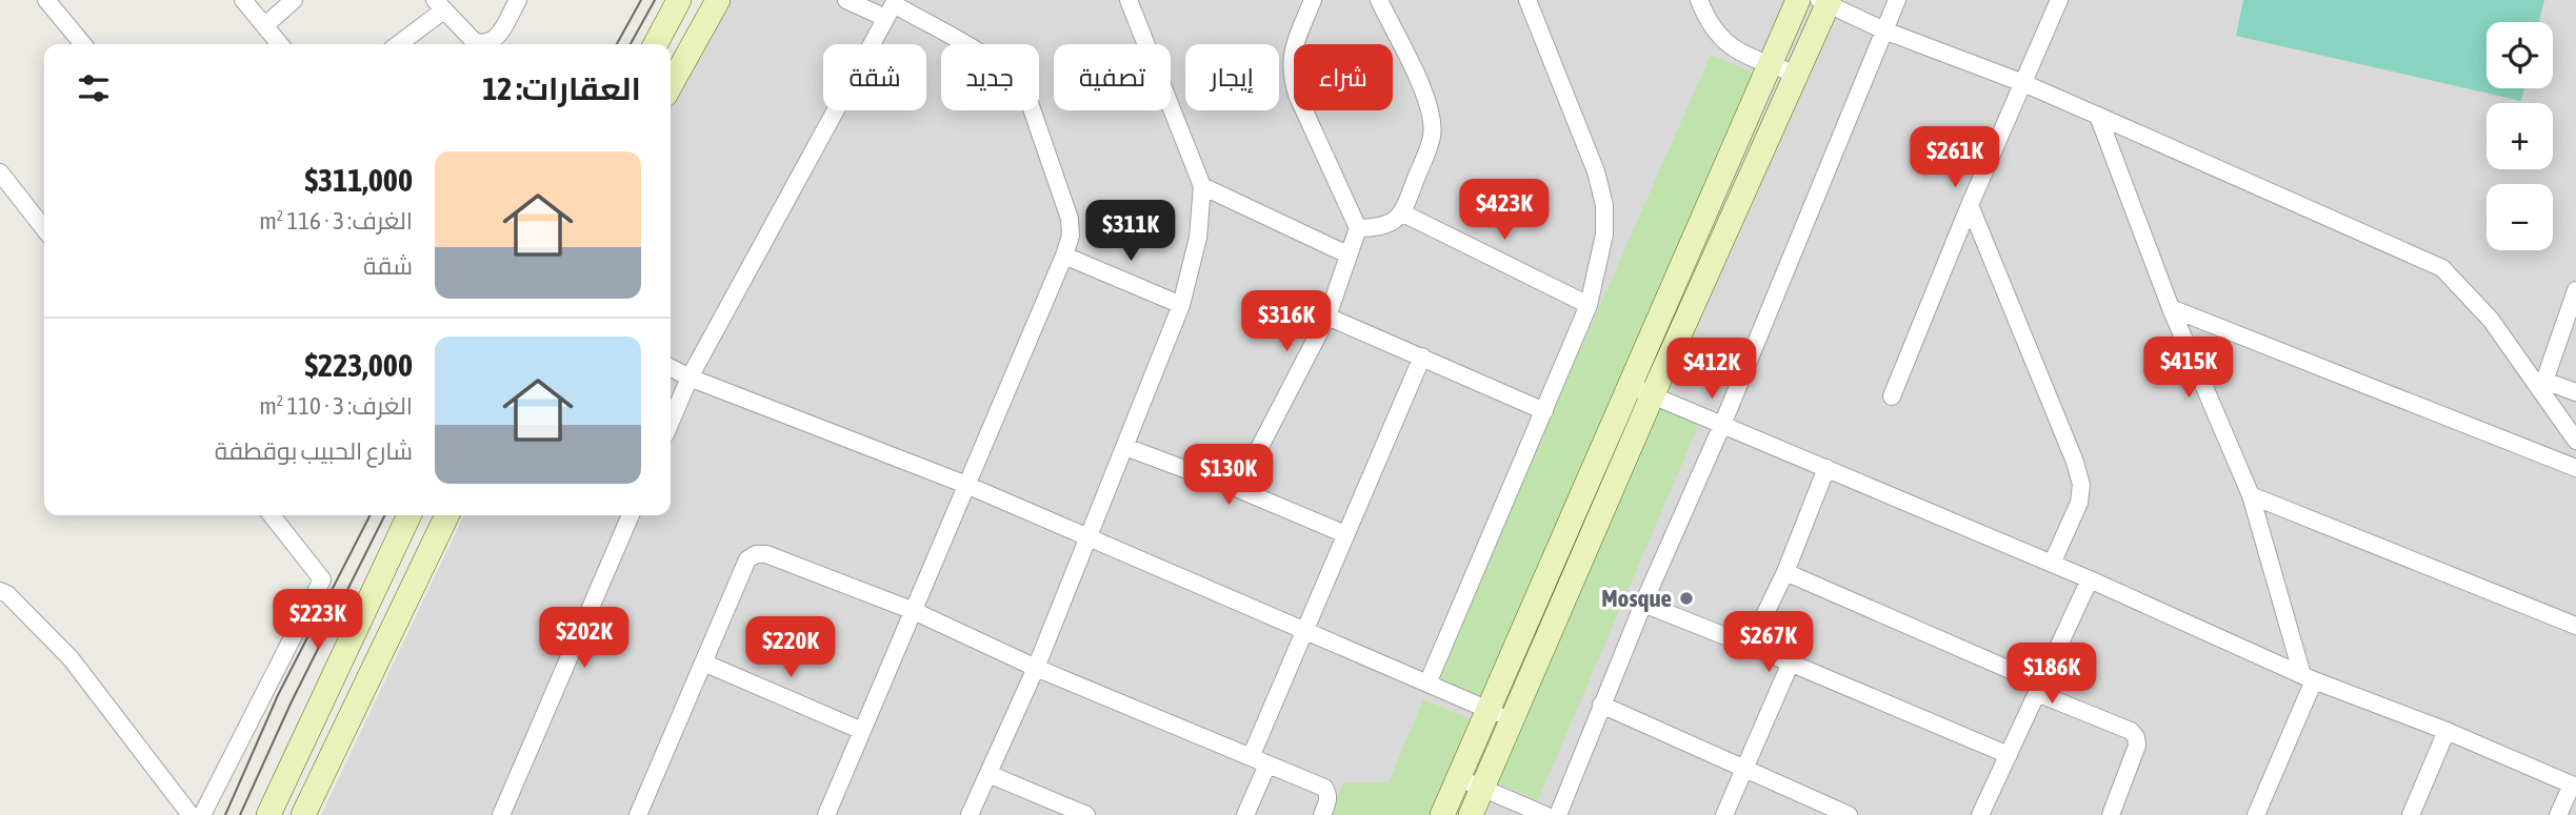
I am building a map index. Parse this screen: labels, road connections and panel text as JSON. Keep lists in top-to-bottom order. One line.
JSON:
{"places":["Mosque"],"page":{"map_buttons":["+","−"],"chip":["شراء","إيجار","تصفية","جديد","شقة"],"heading":"العقارات: 12","price":["$261K","$423K","$311K","$316K","$415K","$412K","$130K","$223K","$202K","$267K","$220K","$186K"],"list":[{"name":"$311,000","note":"الغرف: 3 · 116 m² · شقة"},{"name":"$223,000","note":"الغرف: 3 · 110 m² · شارع الحبيب بوقطفة"}]}}
